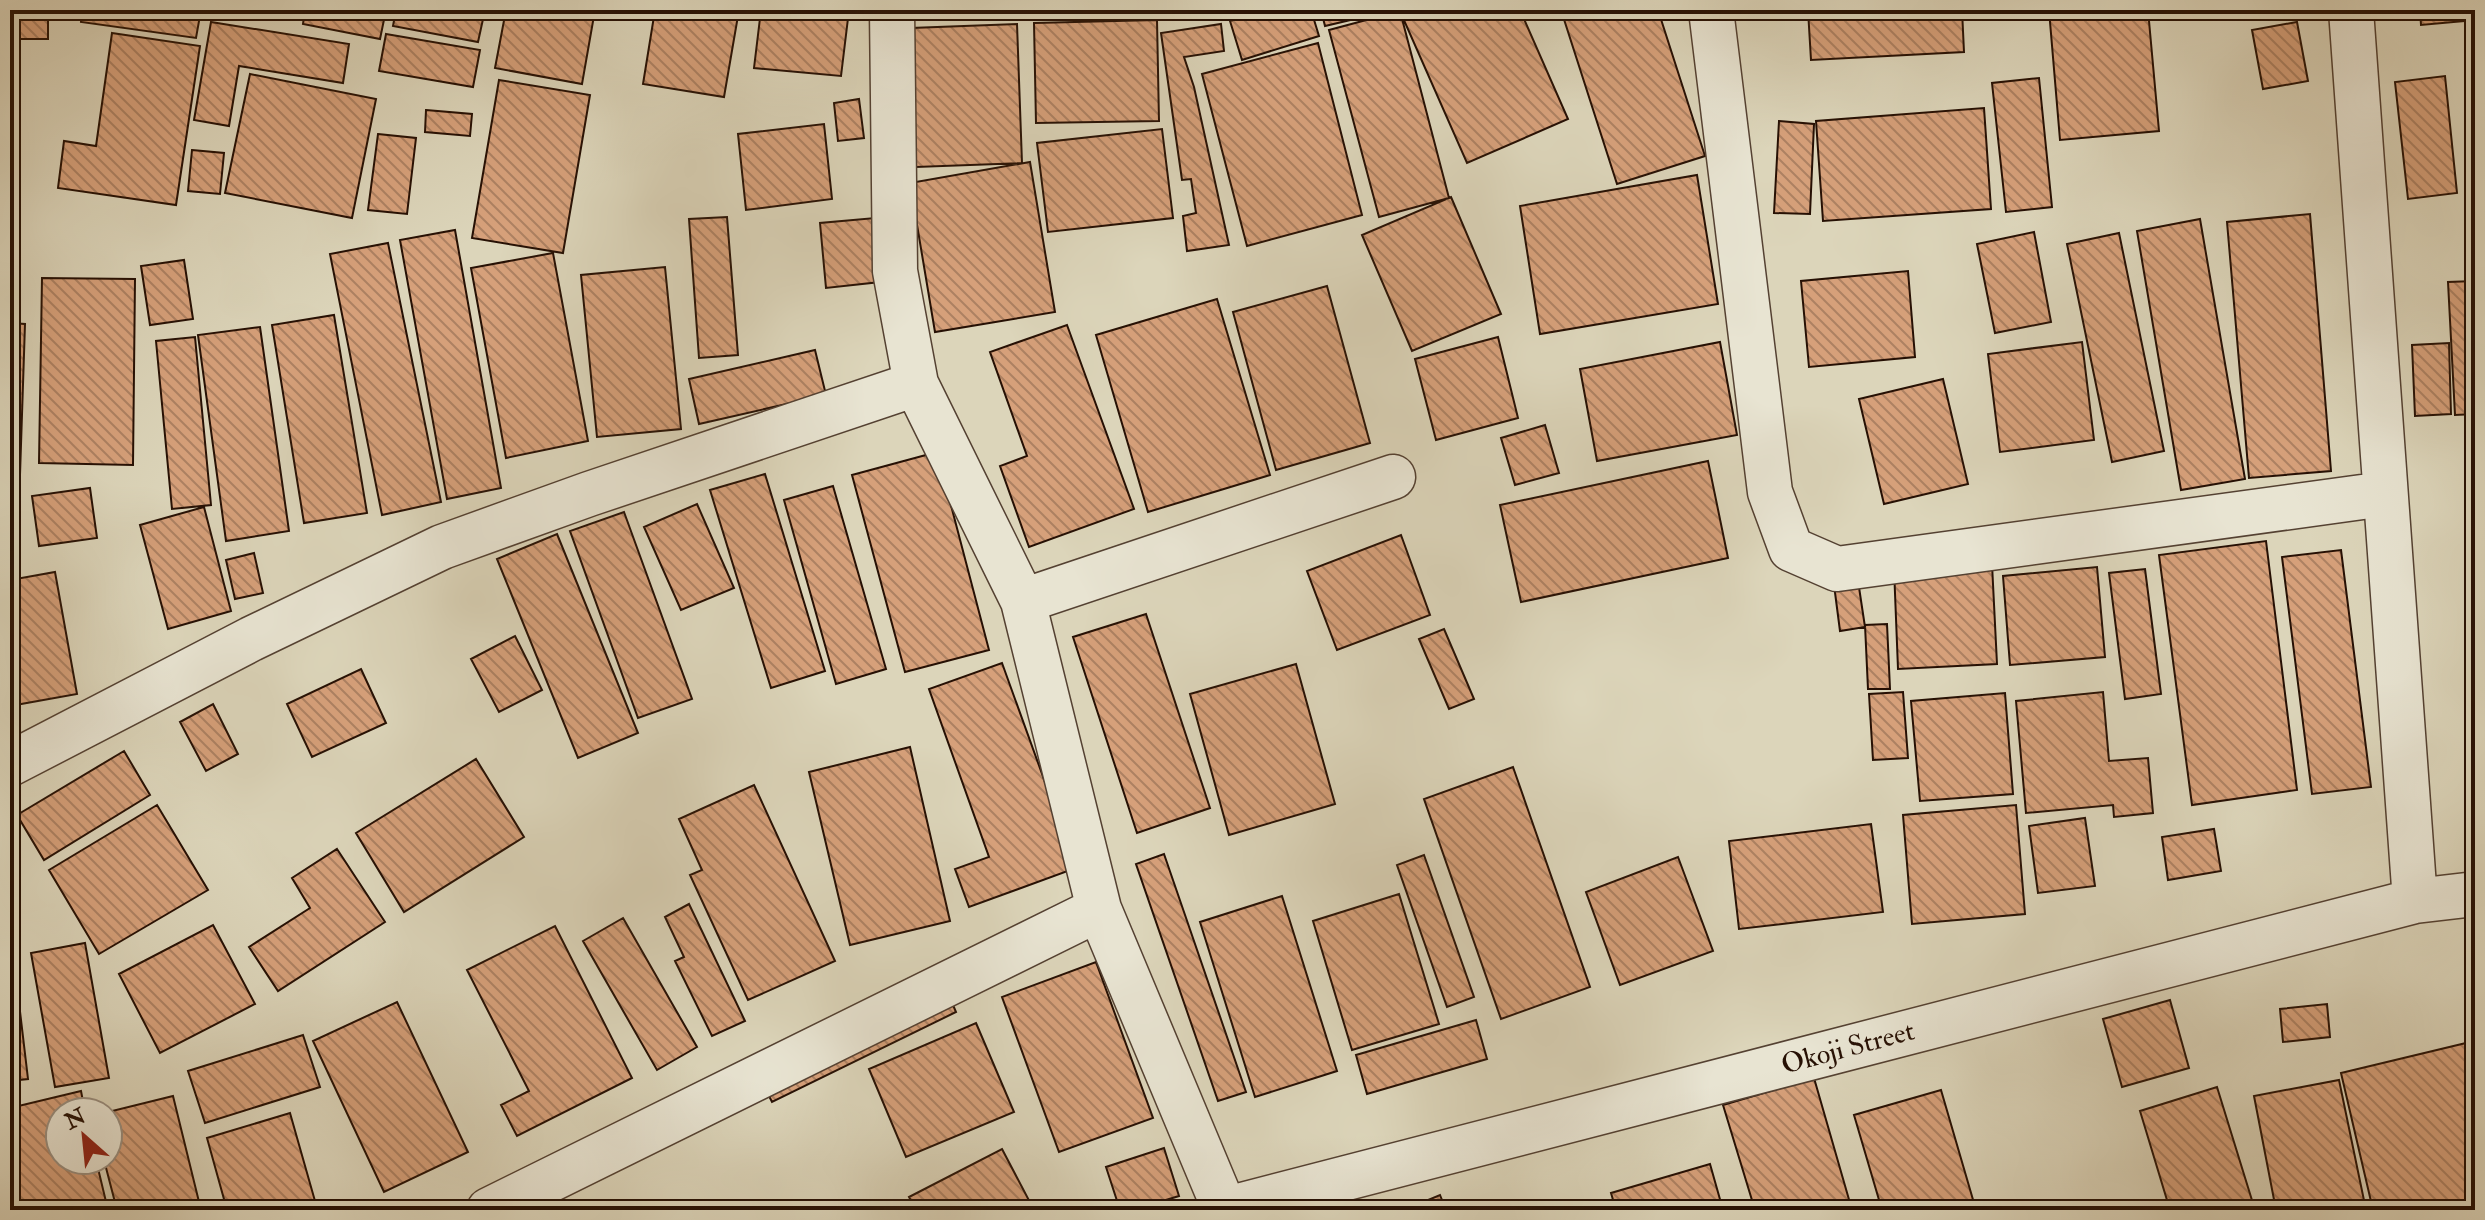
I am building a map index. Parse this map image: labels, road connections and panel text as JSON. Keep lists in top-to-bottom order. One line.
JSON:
{"streets":{"street":["Okoji Street"]},"north":"top left"}
